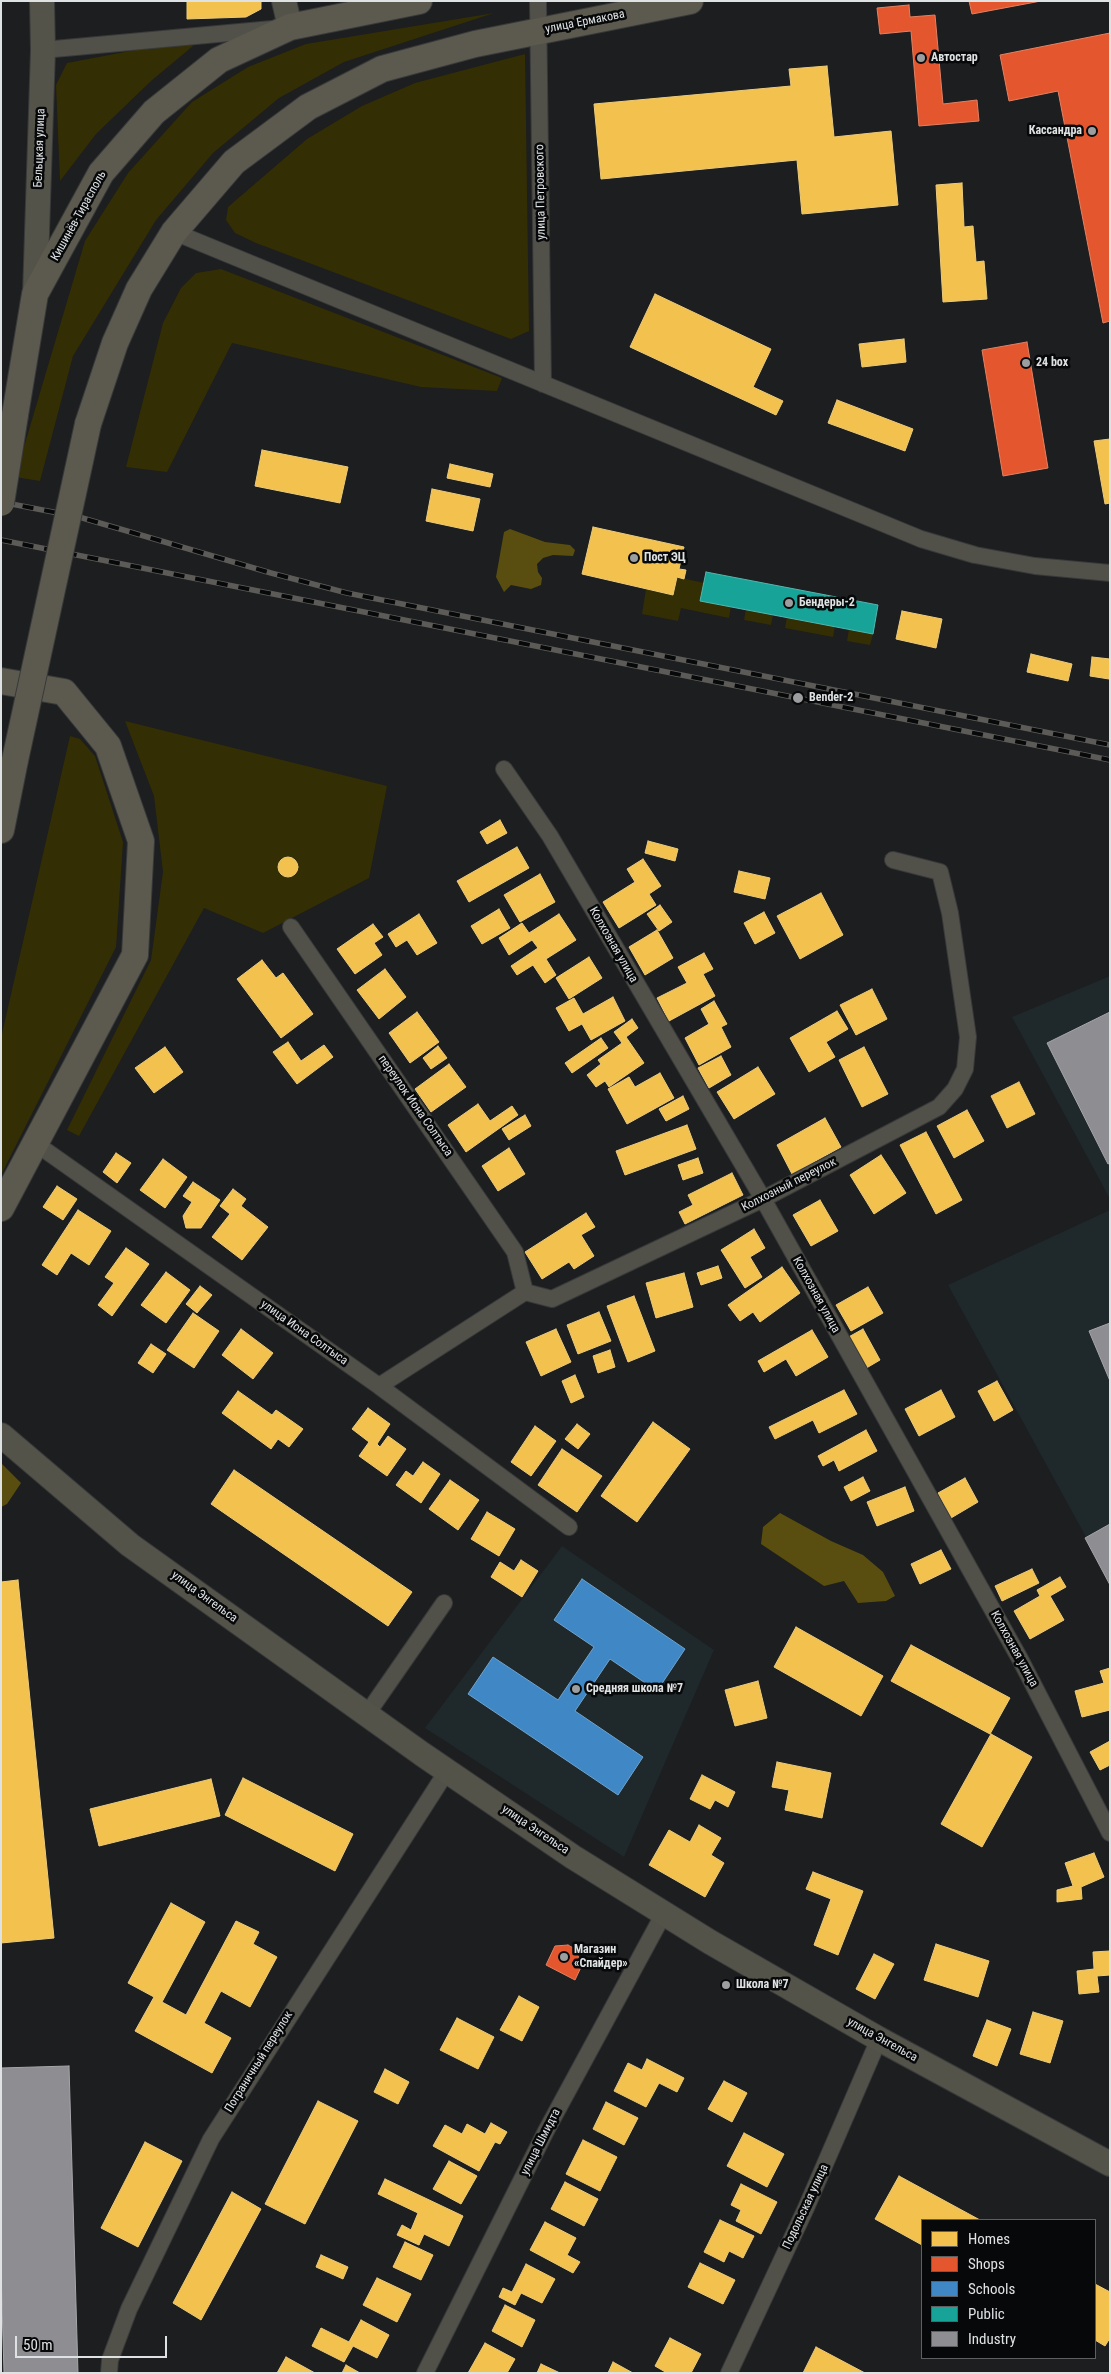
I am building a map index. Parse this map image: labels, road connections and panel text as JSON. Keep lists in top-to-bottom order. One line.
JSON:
{"streets":{"main road":["улица Ермакова","Кишинёв-Тирасполь"],"street":["Бельцкая улица","улица Петровского","Колхозная улица","переулок Иона Солтыса","Колхозный переулок","улица Иона Солтыса","улица Энгельса","Пограничный переулок","улица Шмидта","Подольская улица"]},"crossings":[["улица Ермакова","улица Петровского"],["Бельцкая улица","Кишинёв-Тирасполь"],["Колхозная улица","Колхозный переулок"],["переулок Иона Солтыса","Колхозный переулок"],["улица Энгельса","Пограничный переулок"],["улица Энгельса","улица Шмидта"],["улица Энгельса","Подольская улица"]],"places":["Автостар","Кассандра","24 box","Пост ЭЦ","Бендеры-2","Bender-2","Средняя школа №7","Магазин «Спайдер»","Школа №7"],"legend":["Homes","Shops","Schools","Public","Industry"],"scale_bar":"50 m"}
